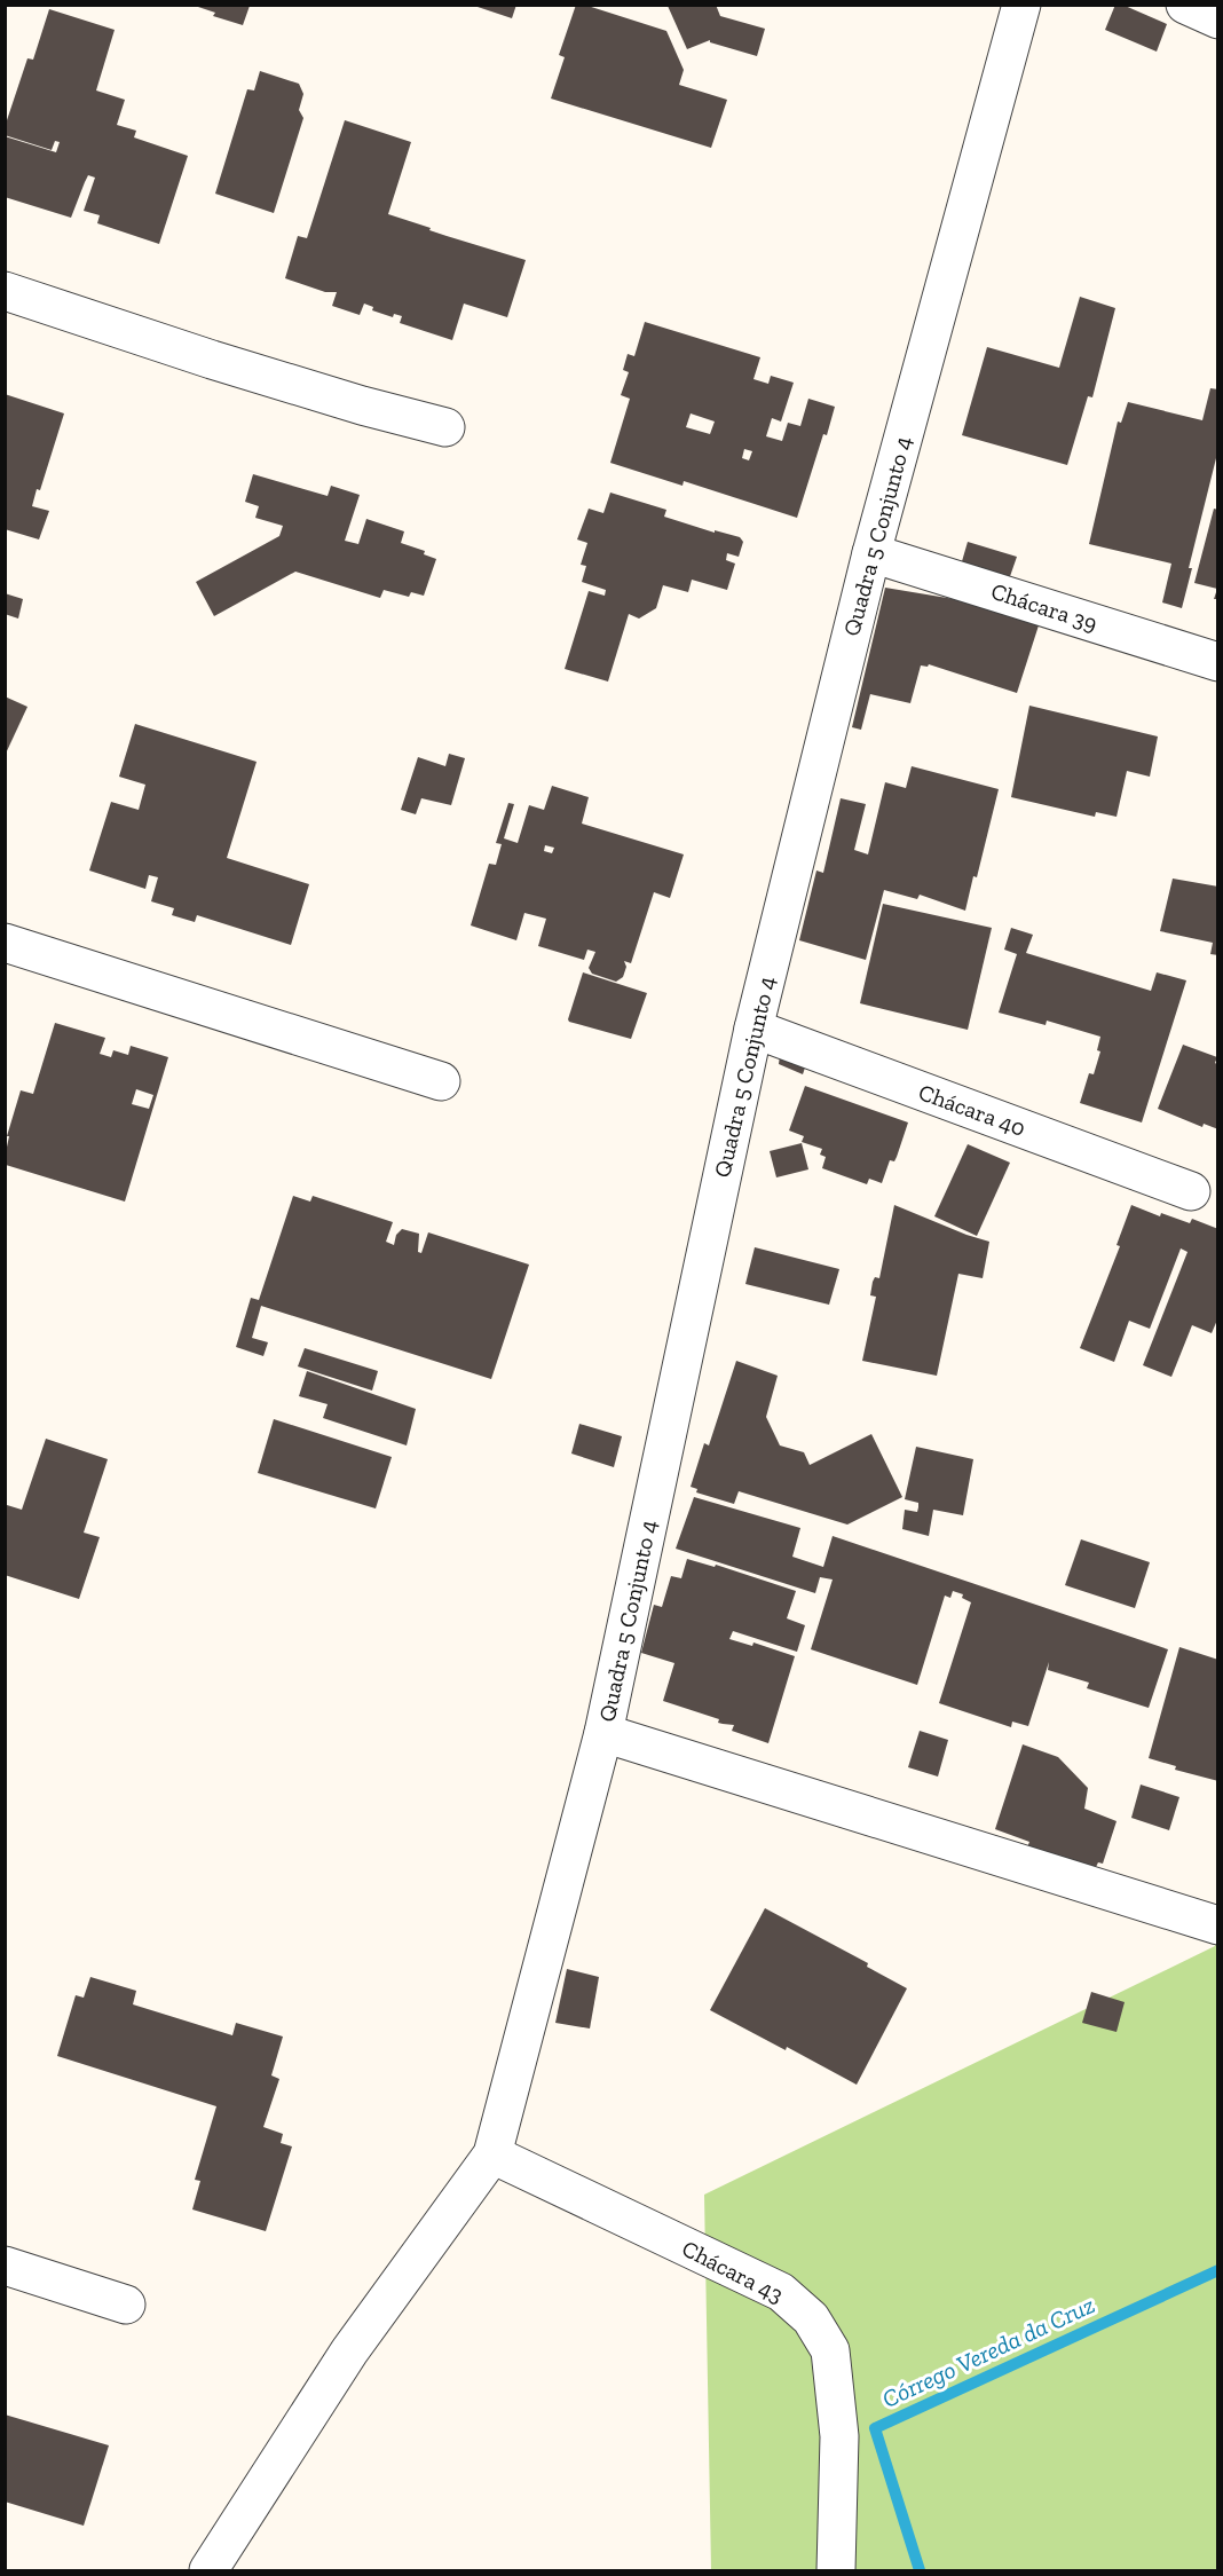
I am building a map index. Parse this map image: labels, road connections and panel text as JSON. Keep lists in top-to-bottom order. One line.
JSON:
{"streets":{"street":["Quadra 5 Conjunto 4","Chácara 39","Chácara 40","Chácara 43"]},"crossings":[["Quadra 5 Conjunto 4","Chácara 39"],["Quadra 5 Conjunto 4","Chácara 40"],["Quadra 5 Conjunto 4","Chácara 43"]],"water":["Córrego Vereda da Cruz"]}
